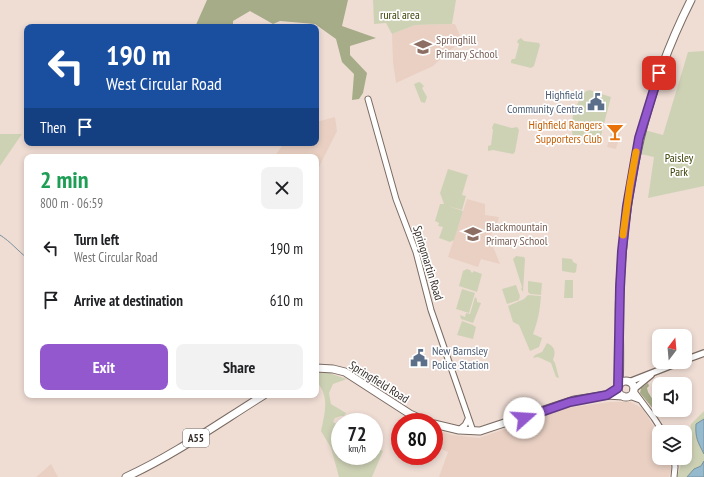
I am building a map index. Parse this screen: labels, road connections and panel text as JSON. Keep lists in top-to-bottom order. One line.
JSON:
{"streets":{"highway":["Springfield Road","A55"],"street":["Springmartin Road"]},"parks":["rural area","Paisley Park"],"places":{"school or university":["Springhill Primary School","Blackmountain Primary School"],"public building":["Highfield Community Centre","New Barnsley Police Station"],"bar":["Highfield Rangers Supporters Club"]},"north":"top","page":{"turn":["190 m","West Circular Road"],"then":"Then","heading":["2 min","800 m · 06:59"],"list":[{"name":"Turn left","note":"West Circular Road","value":"190 m"},{"name":"Arrive at destination","value":"610 m"}],"buttons":["Exit","Share"],"speed":"72 km/h","limit":"80"}}
